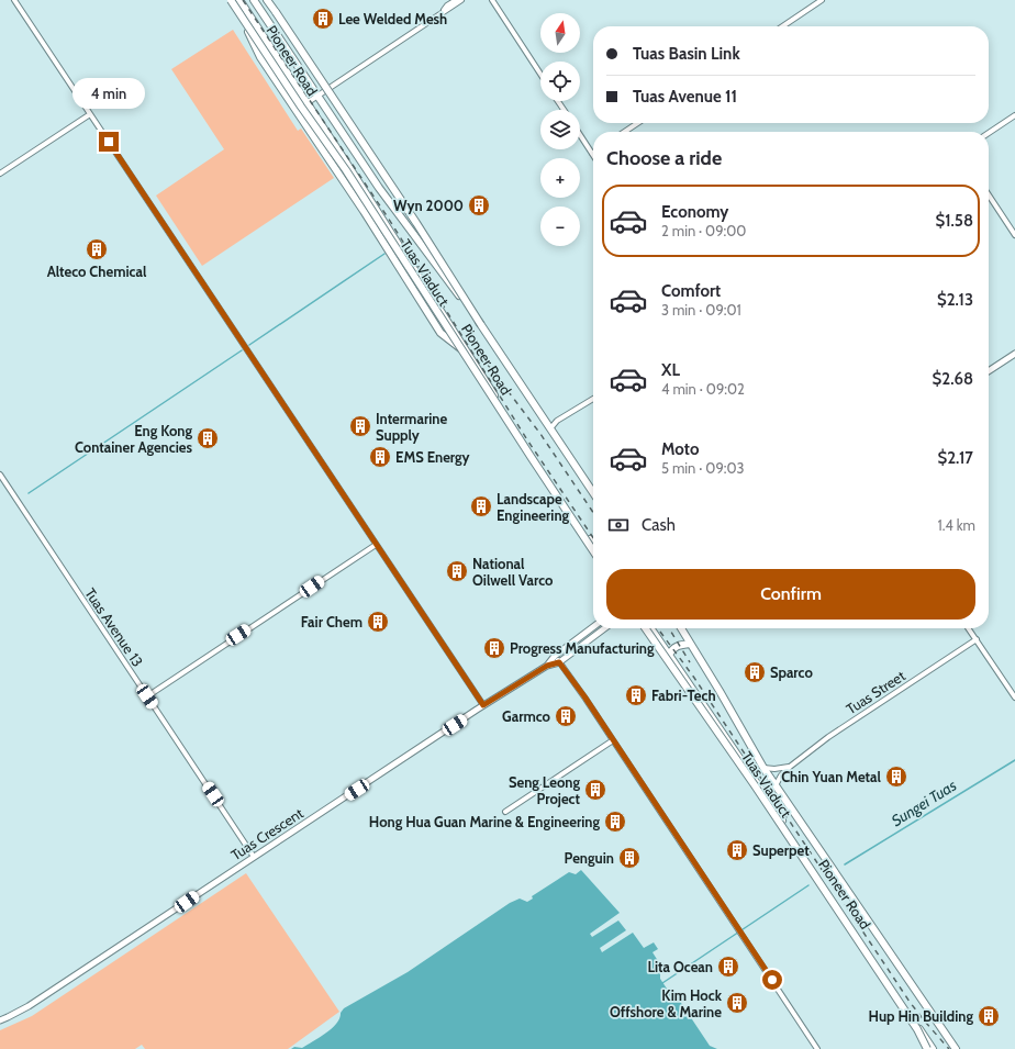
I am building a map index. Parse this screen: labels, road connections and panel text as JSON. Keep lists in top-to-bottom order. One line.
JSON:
{"streets":{"main road":["Pioneer Road","Tuas Viaduct"],"street":["Tuas Avenue 13","Tuas Street","Tuas Crescent"]},"crossings":[["Pioneer Road","Tuas Street"],["Tuas Avenue 13","Tuas Crescent"]],"water":["Sungei Tuas"],"places":{"building":["Lee Welded Mesh","Wyn 2000","Alteco Chemical","Intermarine Supply","Eng Kong Container Agencies","EMS Energy","Landscape Engineering","National Oilwell Varco","Fair Chem","Progress Manufacturing","Sparco","Fabri-Tech","Garmco","Chin Yuan Metal","Seng Leong Project","Hong Hua Guan Marine & Engineering","Superpet","Penguin","Lita Ocean","Kim Hock Offshore & Marine","Hup Hin Building"]},"north":"top","page":{"map_buttons":["+","−"],"banner":["Tuas Basin Link","Tuas Avenue 11"],"bubble":"4 min","heading":"Choose a ride","list":[{"name":"Economy","note":"2 min · 09:00","value":"$1.58"},{"name":"Comfort","note":"3 min · 09:01","value":"$2.13"},{"name":"XL","note":"4 min · 09:02","value":"$2.68"},{"name":"Moto","note":"5 min · 09:03","value":"$2.17"}],"pay":["Cash","1.4 km"],"buttons":"Confirm"}}
